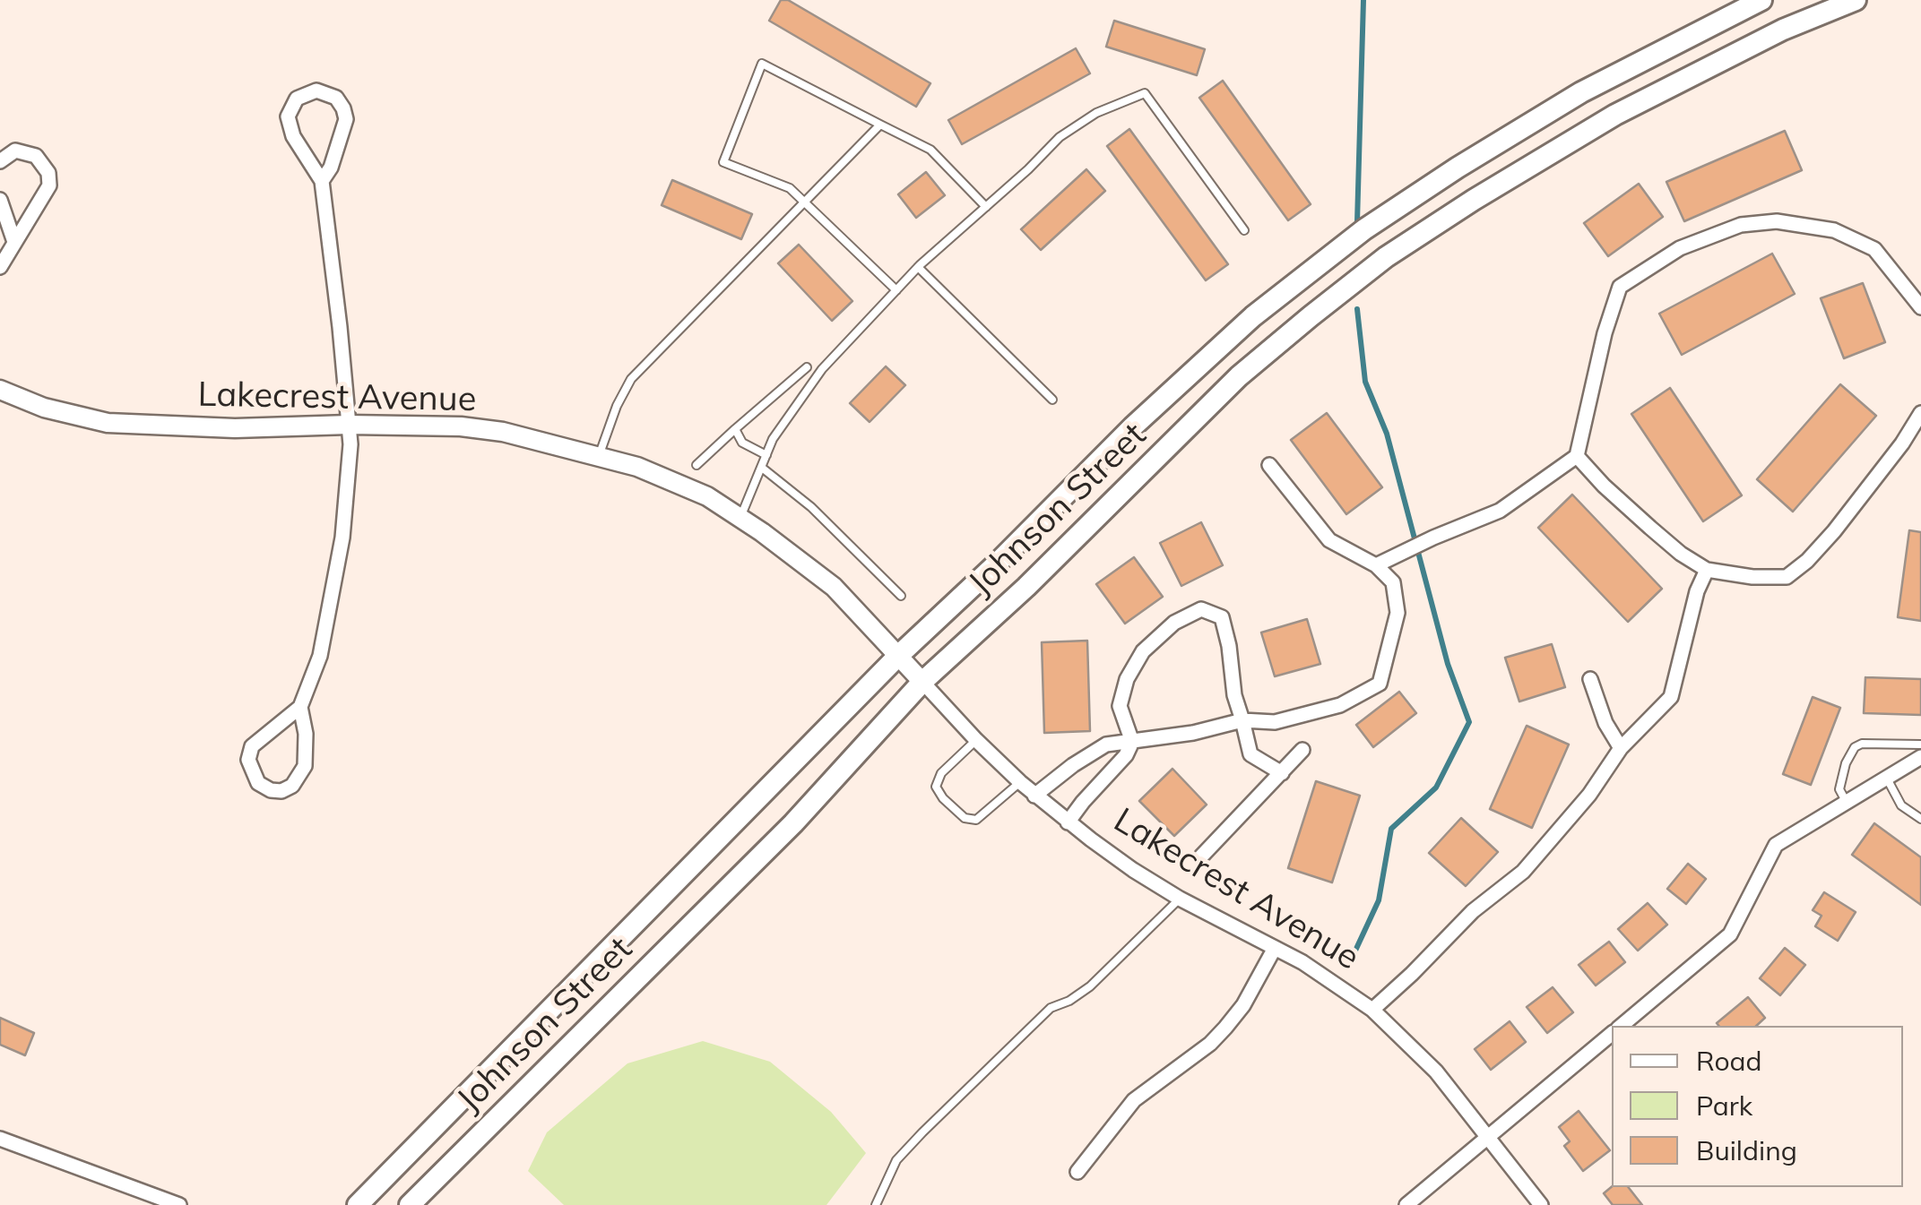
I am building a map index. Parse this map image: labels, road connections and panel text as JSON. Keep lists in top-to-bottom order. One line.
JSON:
{"streets":{"main road":["Johnson Street"],"street":["Lakecrest Avenue"]},"crossings":[["Lakecrest Avenue","Johnson Street"]],"legend":["Road","Park","Building"]}
